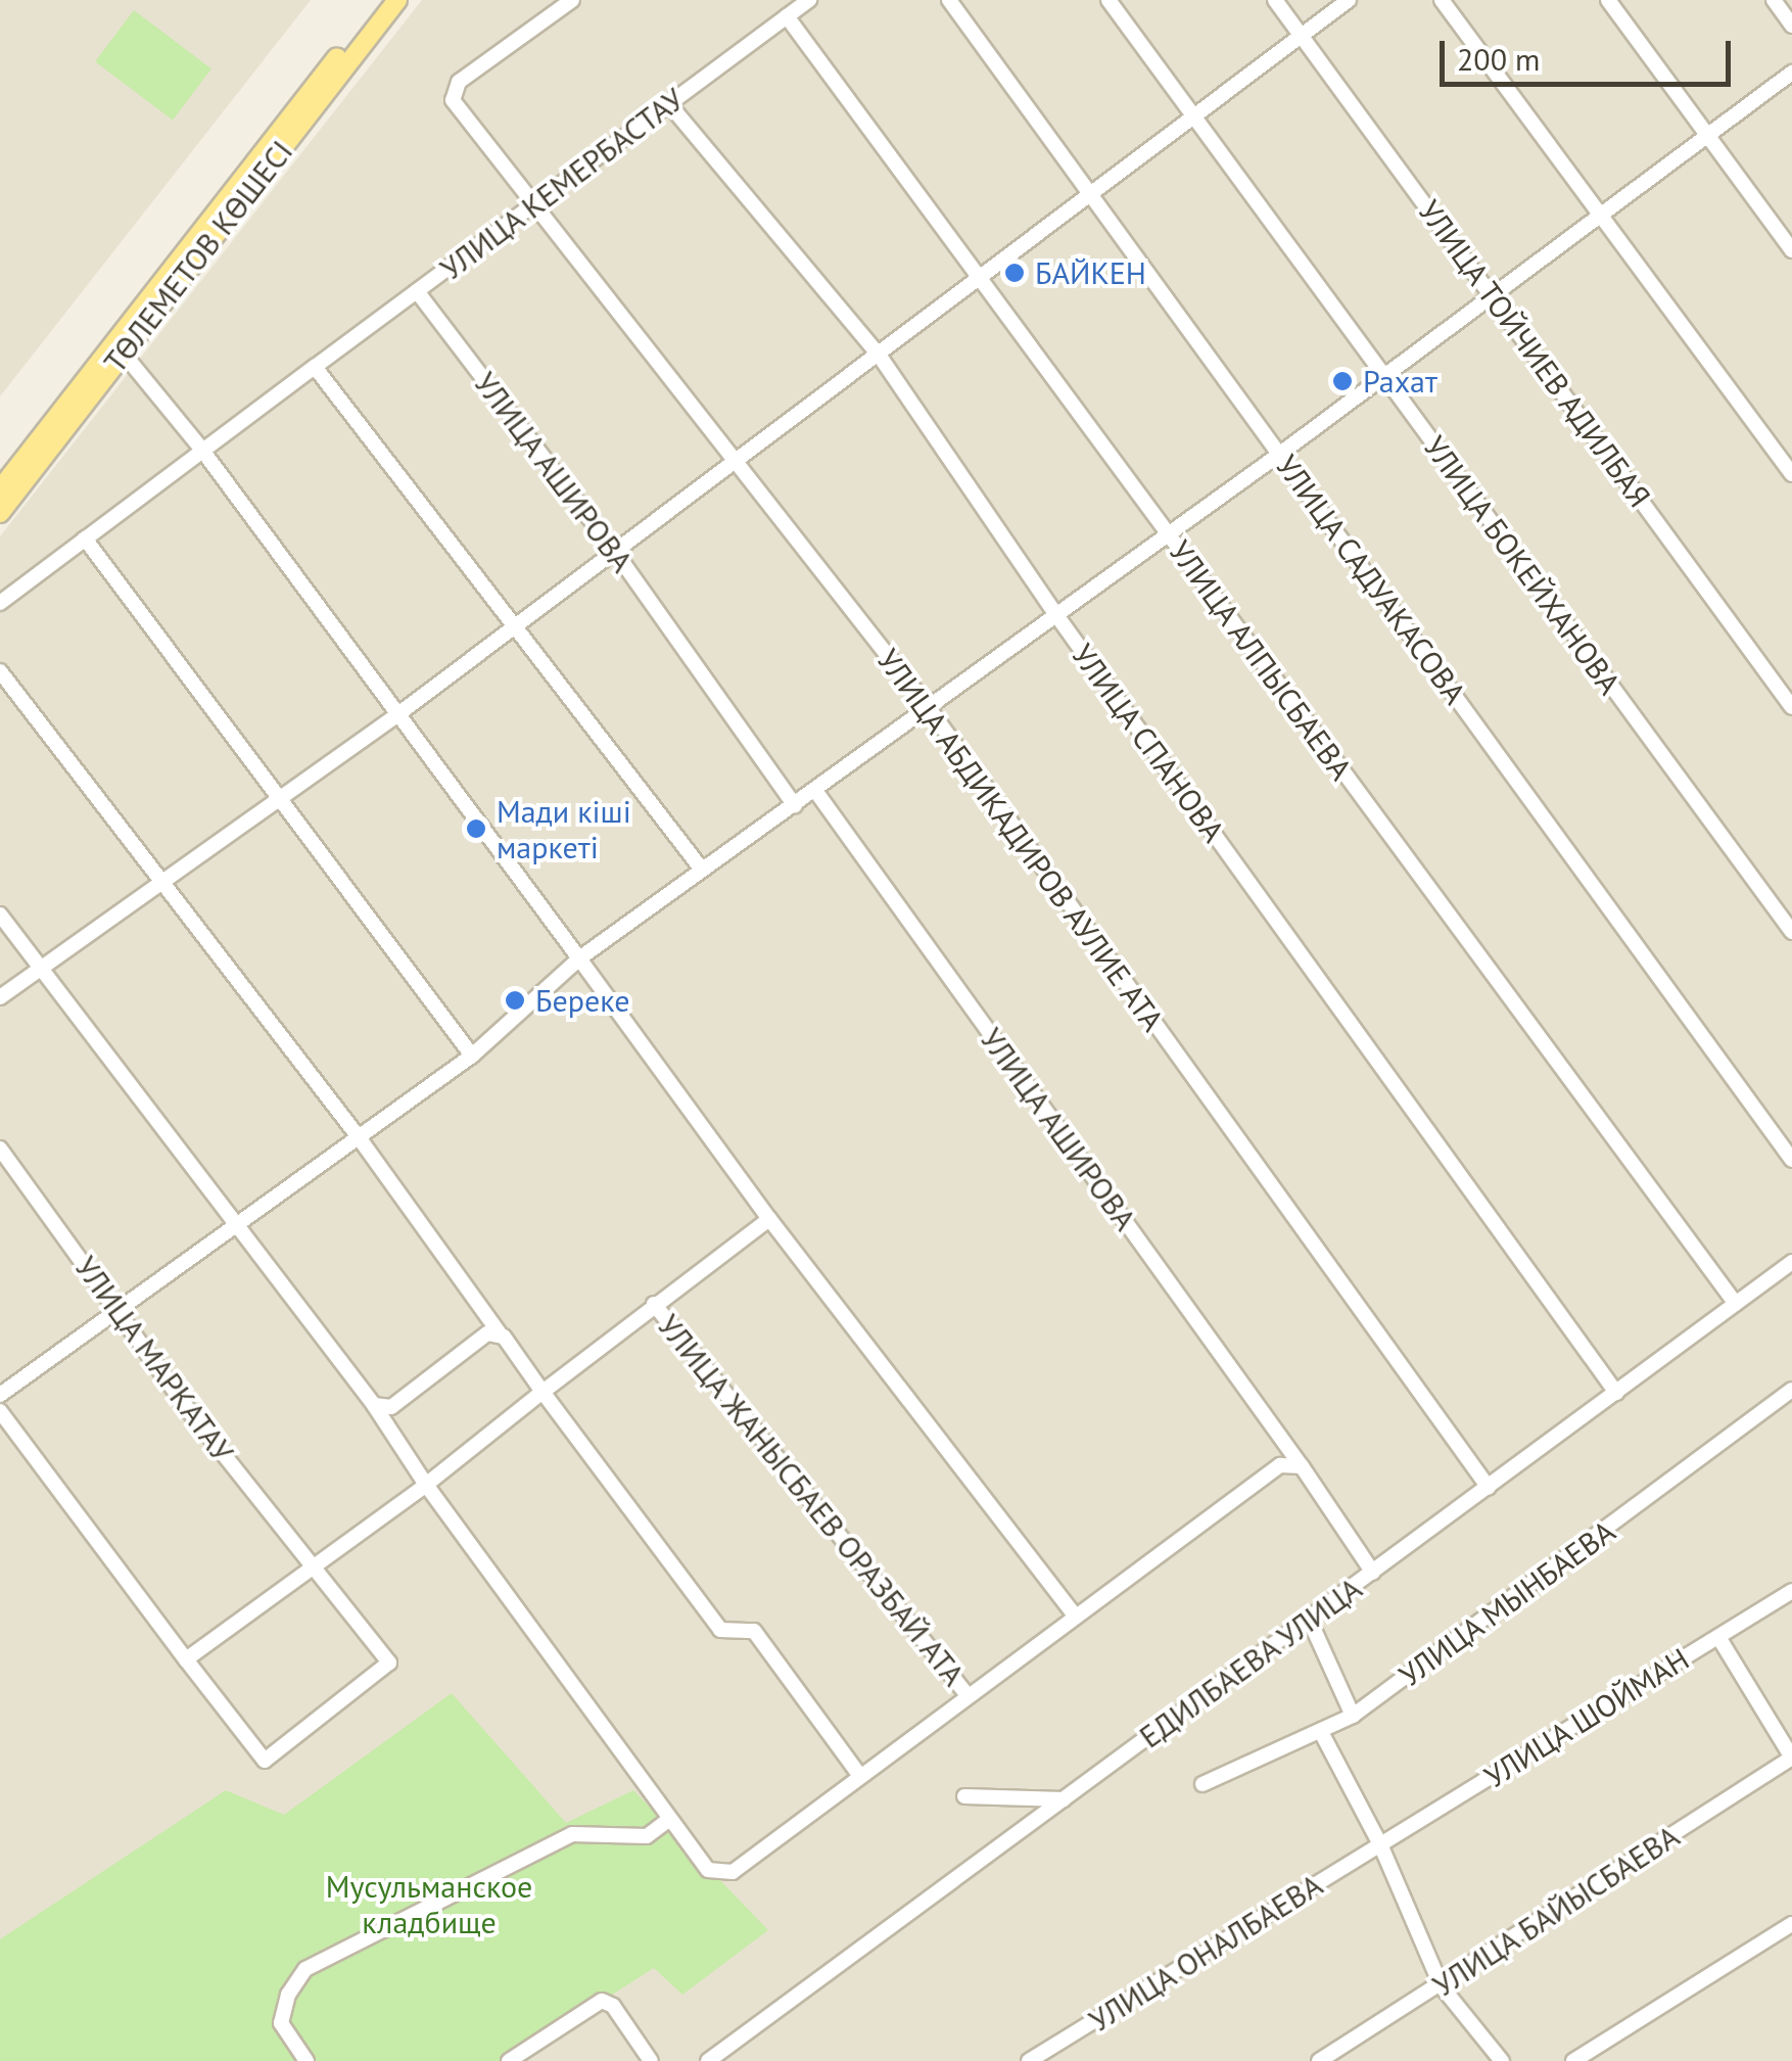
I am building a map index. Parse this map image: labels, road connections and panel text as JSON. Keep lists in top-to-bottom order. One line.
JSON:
{"streets":{"main road":["ТӨЛЕМЕТОВ КӨШЕСІ"],"street":["УЛИЦА КЕМЕРБАСТАУ","УЛИЦА ТОЙЧИЕВ АДИЛБАЯ","УЛИЦА АШИРОВА","УЛИЦА БОКЕЙХАНОВА","УЛИЦА САДУАКАСОВА","УЛИЦА АЛПЫСБАЕВА","УЛИЦА СПАНОВА","УЛИЦА АБДИКАДИРОВ АУЛИЕ АТА","УЛИЦА МАРКАТАУ","УЛИЦА ЖАНЫСБАЕВ ОРАЗБАЙ АТА","УЛИЦА МЫНБАЕВА","ЕДИЛБАЕВА УЛИЦА","УЛИЦА ШОЙМАН","УЛИЦА БАЙЫСБАЕВА","УЛИЦА ОНАЛБАЕВА"]},"crossings":[["УЛИЦА КЕМЕРБАСТАУ","УЛИЦА АШИРОВА"],["УЛИЦА КЕМЕРБАСТАУ","УЛИЦА АЛПЫСБАЕВА"],["УЛИЦА КЕМЕРБАСТАУ","УЛИЦА СПАНОВА"],["УЛИЦА КЕМЕРБАСТАУ","УЛИЦА АБДИКАДИРОВ АУЛИЕ АТА"],["УЛИЦА АШИРОВА","ЕДИЛБАЕВА УЛИЦА"],["УЛИЦА АЛПЫСБАЕВА","ЕДИЛБАЕВА УЛИЦА"],["УЛИЦА СПАНОВА","ЕДИЛБАЕВА УЛИЦА"],["УЛИЦА АБДИКАДИРОВ АУЛИЕ АТА","ЕДИЛБАЕВА УЛИЦА"],["УЛИЦА ШОЙМАН","УЛИЦА ОНАЛБАЕВА"]],"parks":["Мусульманское кладбище"],"places":["БАЙКЕН","Рахат","Мади кіші маркеті","Береке"],"scale_bar":"200 m"}
